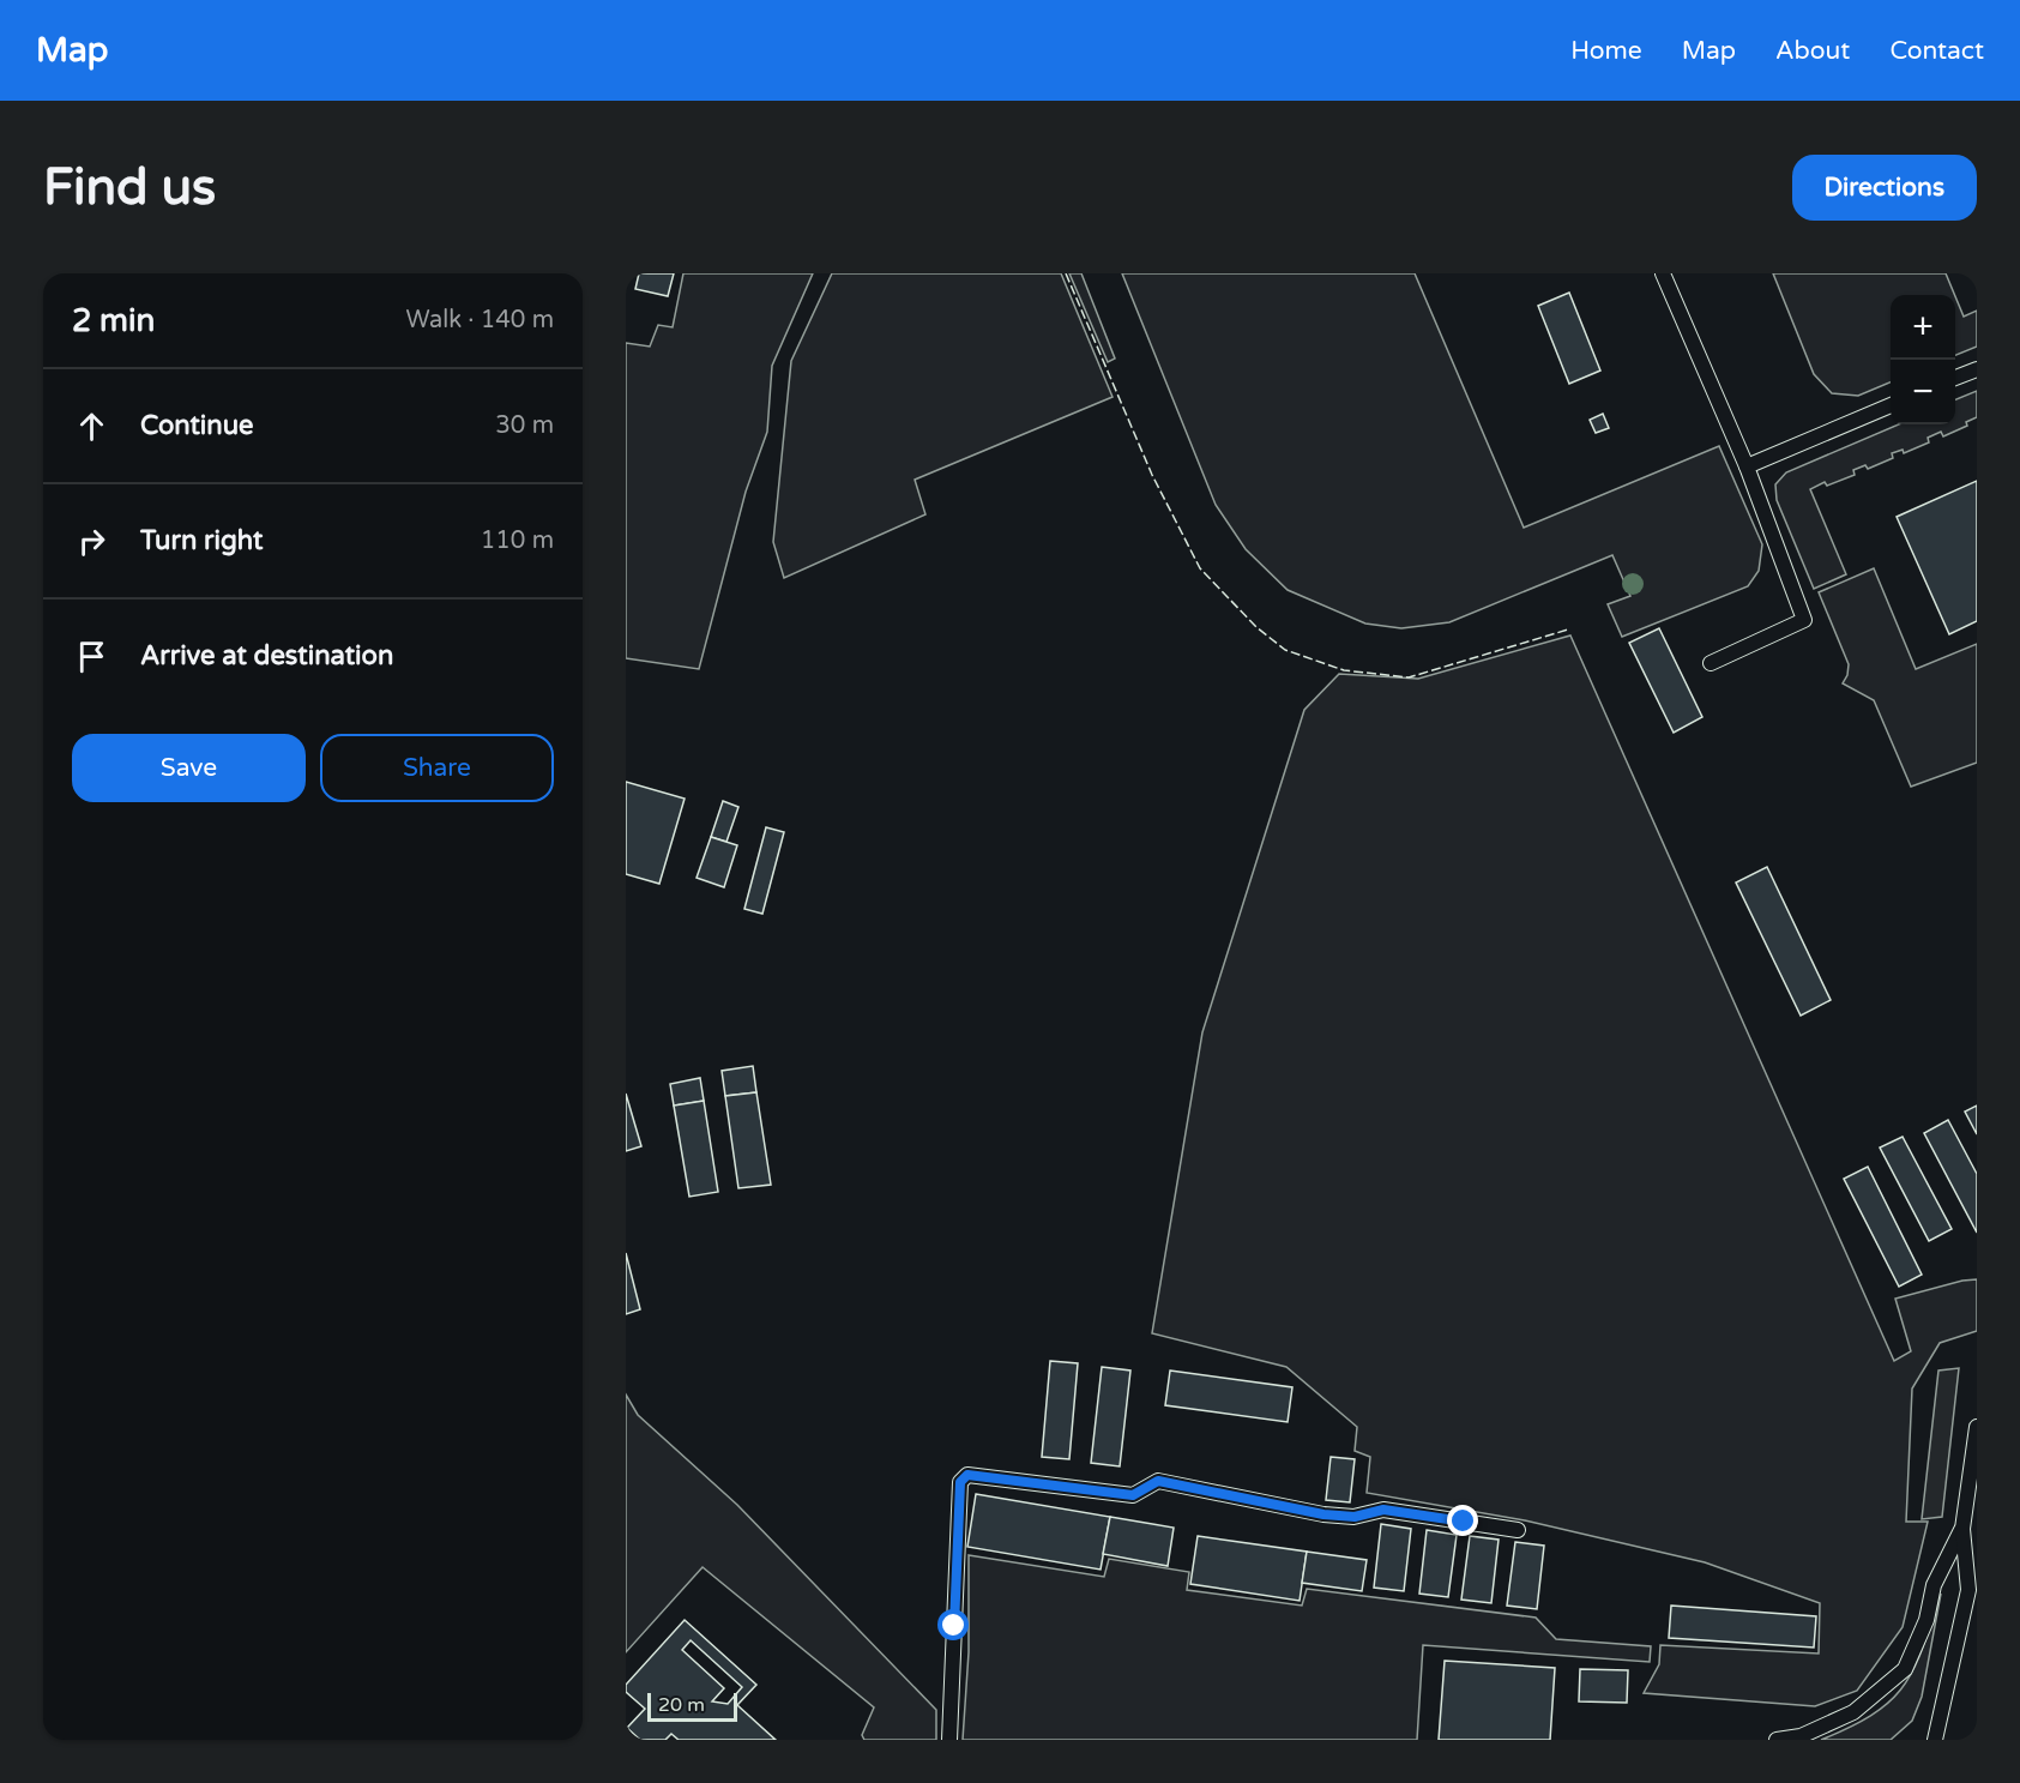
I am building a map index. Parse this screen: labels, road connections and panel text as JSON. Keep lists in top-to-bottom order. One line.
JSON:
{"scale_bar":"20 m","page":{"header":"Map","nav":["Home","Map","About","Contact"],"buttons":["Directions",["Save","Share"]],"title":"Find us","heading":["2 min","Walk · 140 m"],"map_buttons":["+","−"],"list":[["Continue","30 m"],["Turn right","110 m"],"Arrive at destination"],"scale":"20 m"}}
